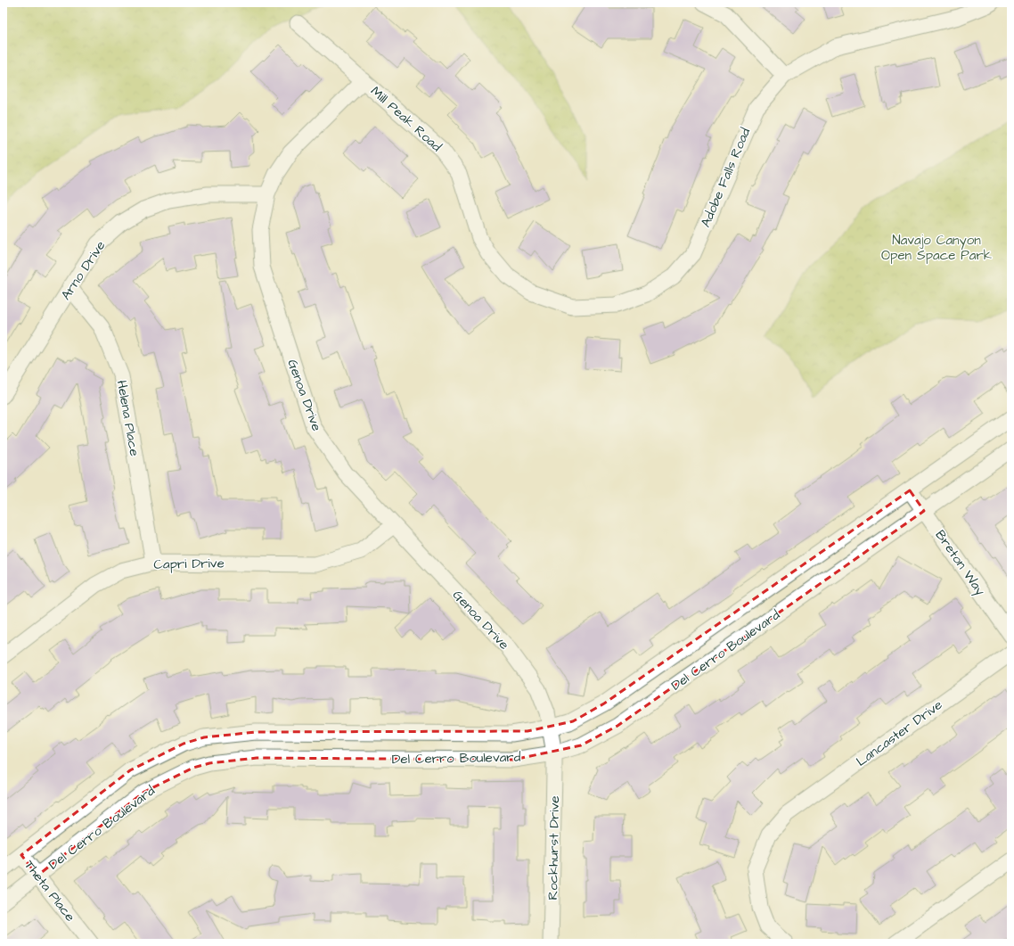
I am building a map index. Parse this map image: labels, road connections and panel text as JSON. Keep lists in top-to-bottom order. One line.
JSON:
{"streets":{"street":["Mill Peak Road","Adobe Falls Road","Arno Drive","Genoa Drive","Helena Place","Breton Way","Capri Drive","Del Cerro Boulevard","Lancaster Drive","Rockhurst Drive","Theta Place"]},"crossings":[["Mill Peak Road","Adobe Falls Road"],["Mill Peak Road","Genoa Drive"],["Arno Drive","Genoa Drive"],["Arno Drive","Helena Place"],["Genoa Drive","Capri Drive"],["Genoa Drive","Del Cerro Boulevard"],["Genoa Drive","Rockhurst Drive"],["Helena Place","Capri Drive"],["Breton Way","Del Cerro Boulevard"],["Del Cerro Boulevard","Rockhurst Drive"],["Del Cerro Boulevard","Theta Place"]],"parks":["Navajo Canyon Open Space Park"]}
